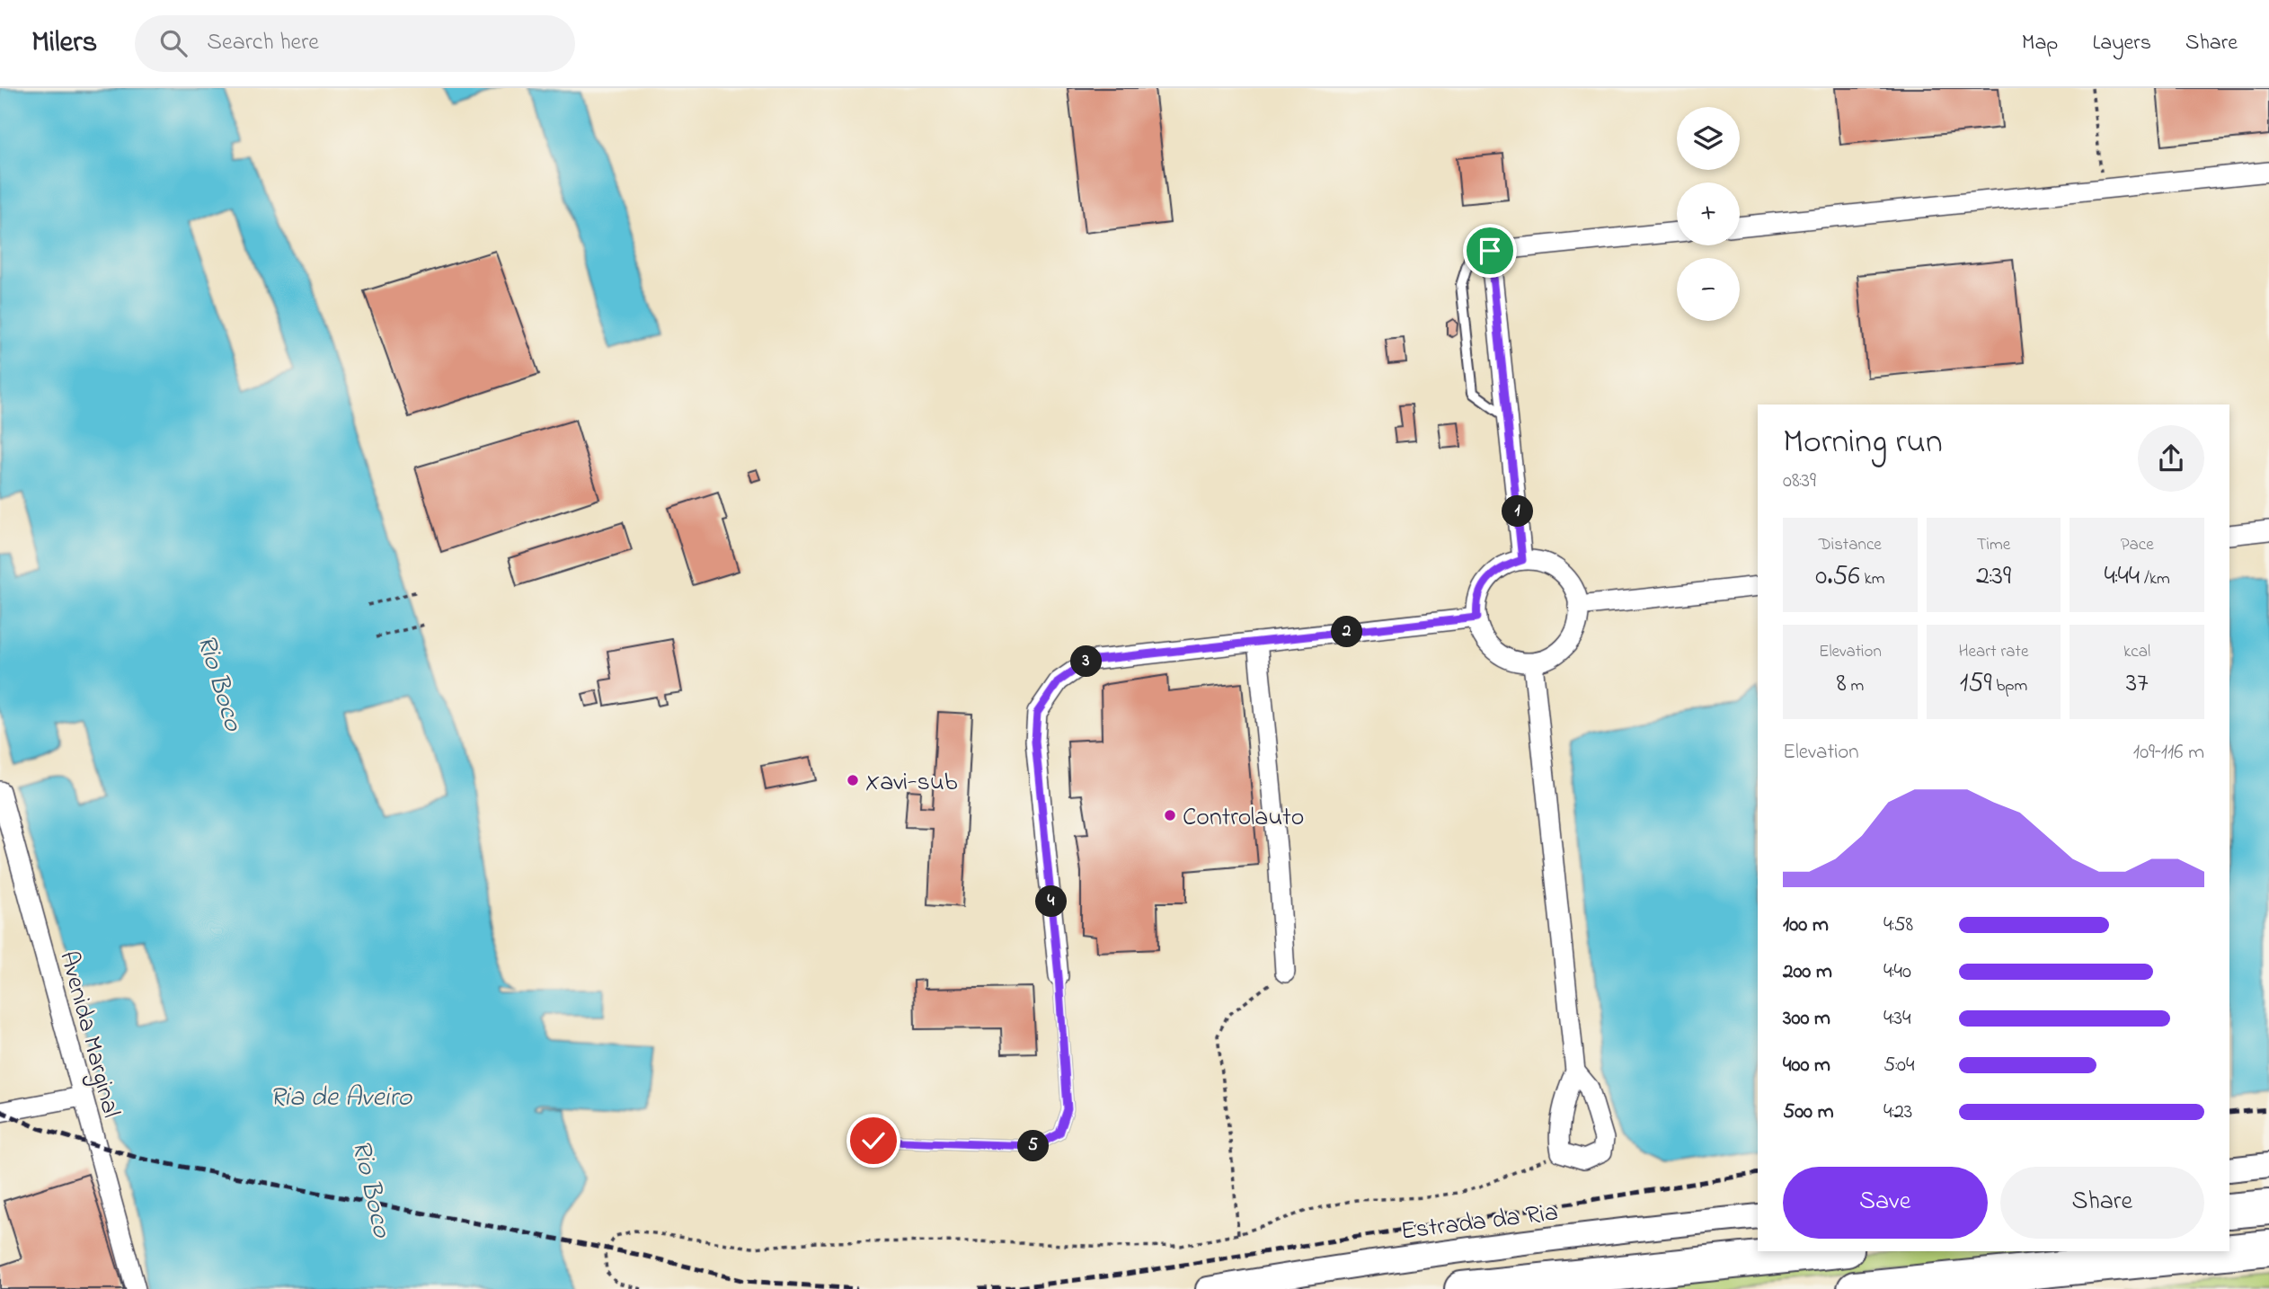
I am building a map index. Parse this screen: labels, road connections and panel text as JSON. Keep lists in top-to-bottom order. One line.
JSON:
{"streets":{"street":["Avenida Marginal","Estrada da Ria"]},"water":["Rio Boco","Ria de Aveiro"],"places":["Xavi-sub","Controlauto"],"page":{"header":"Milers","search":"Search here","nav":["Map","Layers","Share"],"map_buttons":["+","−"],"heading":["Morning run","08:39"],"pins":["1","2","3","4","5"],"stats":[["Distance","0.56 km"],["Time","2:39"],["Pace","4:44 /km"],["Elevation","8 m"],["Heart rate","159 bpm"],["kcal","37"]],"chart":["Elevation","109–116 m"],"list":[{"name":"100 m","note":"4:58"},{"name":"200 m","note":"4:40"},{"name":"300 m","note":"4:34"},{"name":"400 m","note":"5:04"},{"name":"500 m","note":"4:23"}],"buttons":["Save","Share"]}}
